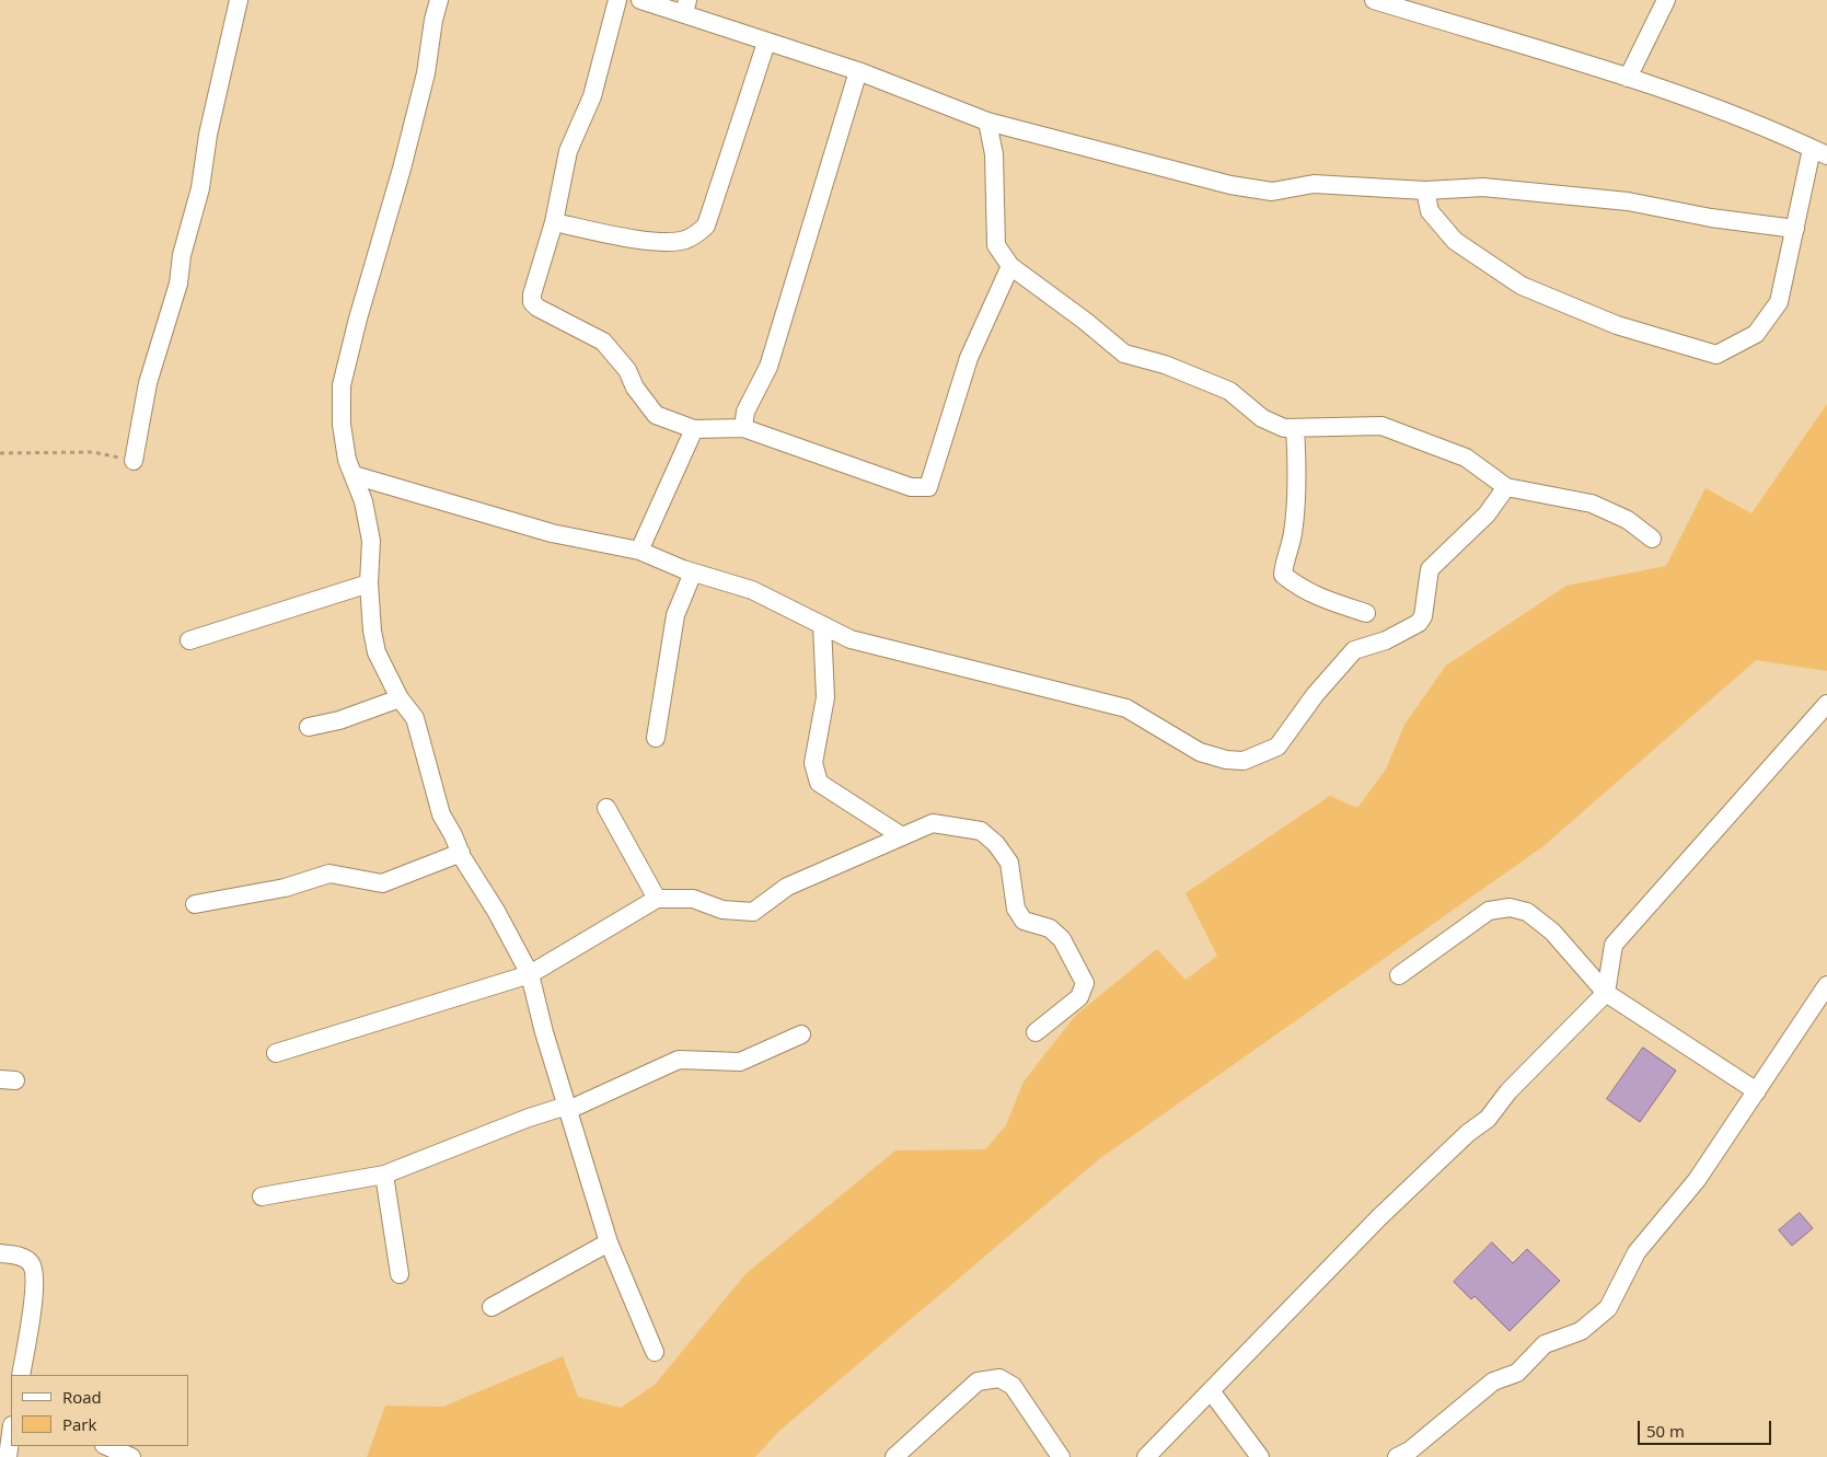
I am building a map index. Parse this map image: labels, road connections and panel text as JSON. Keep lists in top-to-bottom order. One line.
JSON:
{"legend":["Road","Park"],"scale_bar":"50 m"}
